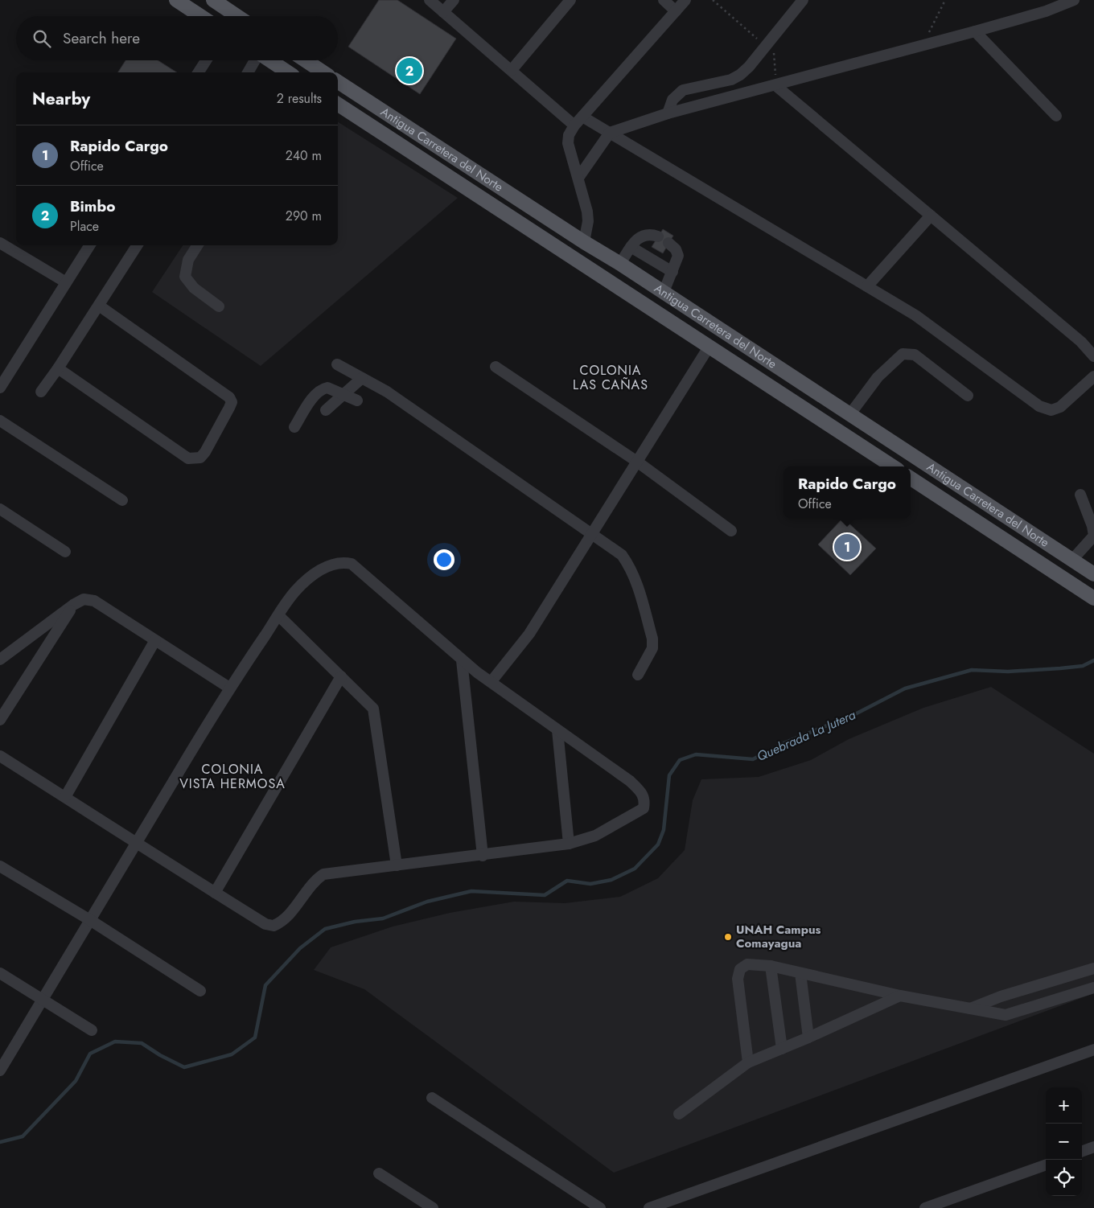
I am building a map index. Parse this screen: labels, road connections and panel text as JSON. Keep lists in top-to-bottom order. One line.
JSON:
{"streets":{"main road":["Antigua Carretera del Norte"]},"districts":["COLONIA LAS CAÑAS","COLONIA VISTA HERMOSA"],"water":["Quebrada La Jutera"],"places":["UNAH Campus Comayagua"],"page":{"search":"Search here","pins":["2","1"],"heading":["Nearby","2 results"],"list":[{"mark":"1","name":"Rapido Cargo","note":"Office","value":"240 m"},{"mark":"2","name":"Bimbo","note":"Place","value":"290 m"}],"popup":["Rapido Cargo","Office"],"map_buttons":["+","−"]}}
